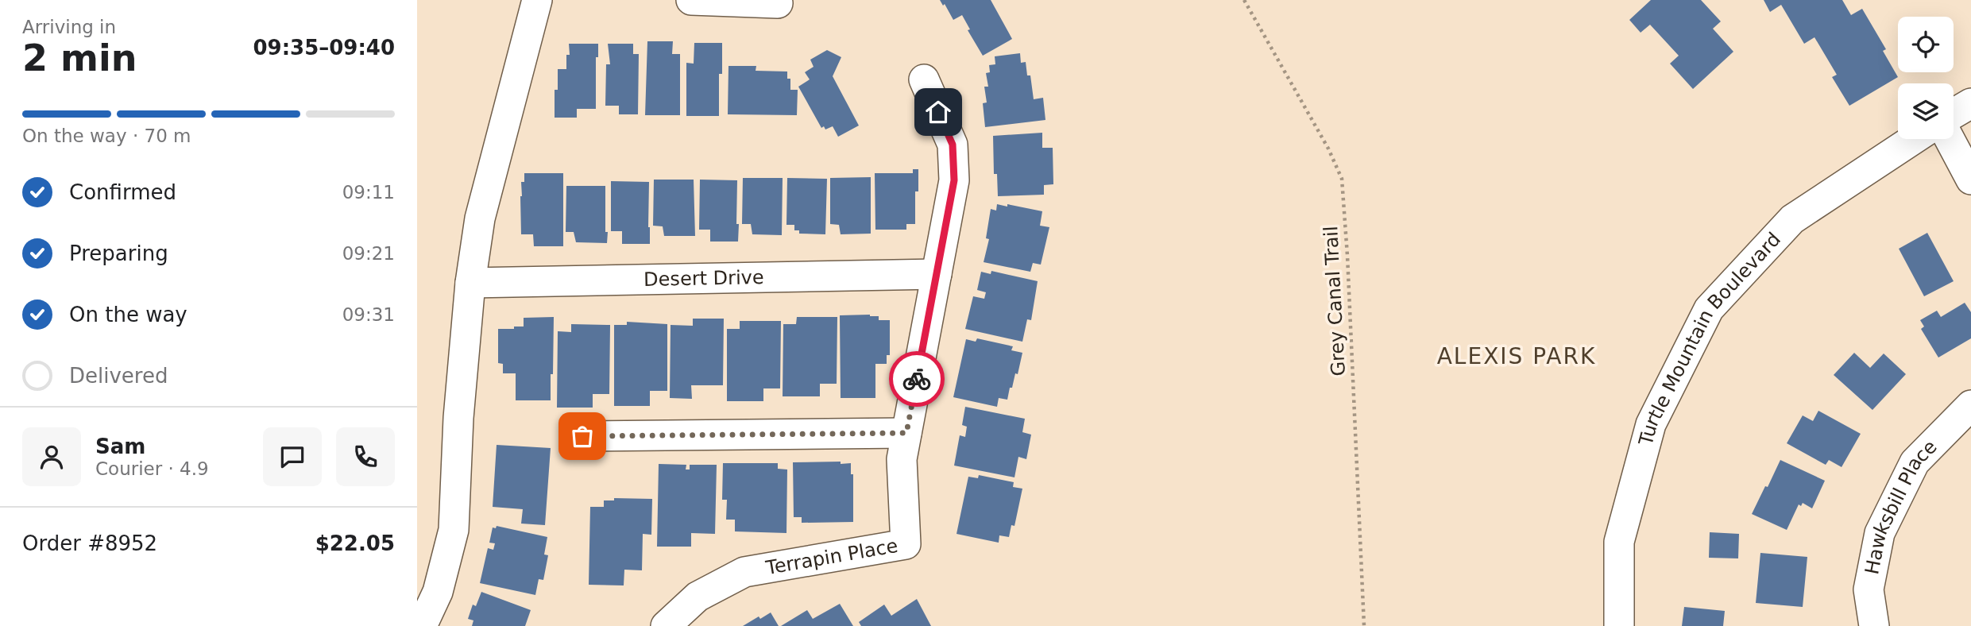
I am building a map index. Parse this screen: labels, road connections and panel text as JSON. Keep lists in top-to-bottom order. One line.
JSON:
{"streets":{"street":["Desert Drive","Turtle Mountain Boulevard","Hawksbill Place","Terrapin Place"],"path":["Grey Canal Trail"]},"crossings":[["Desert Drive","Terrapin Place"]],"districts":["ALEXIS PARK"],"page":{"heading":["2 min","Arriving in","09:35–09:40"],"panel":["Sam","Courier · 4.9","Order #8952","$22.05"],"bar":"On the way · 70 m","list":[["Confirmed","09:11"],["Preparing","09:21"],["On the way","09:31"],"Delivered"]}}
